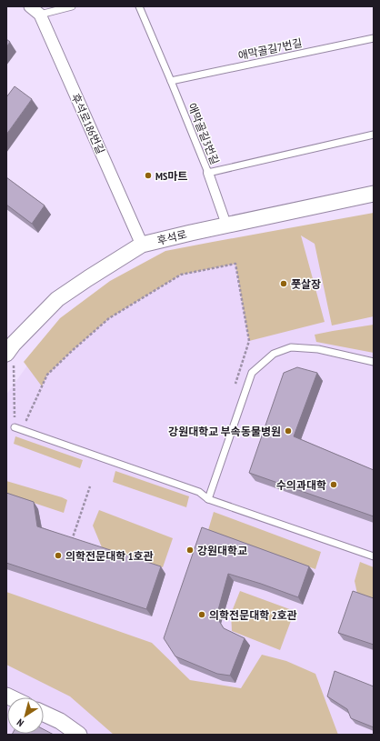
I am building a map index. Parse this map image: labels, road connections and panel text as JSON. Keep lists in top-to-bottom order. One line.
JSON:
{"streets":{"street":["후석로186번길","후석로"],"lane":["애막골길7번길","애막골길3번길"]},"crossings":[["애막골길7번길","애막골길3번길"],["후석로186번길","후석로"]],"places":["MS마트","풋살장","강원대학교 부속동물병원","수의과대학","강원대학교","의학전문대학 1호관","의학전문대학 2호관"],"north":"bottom left"}
